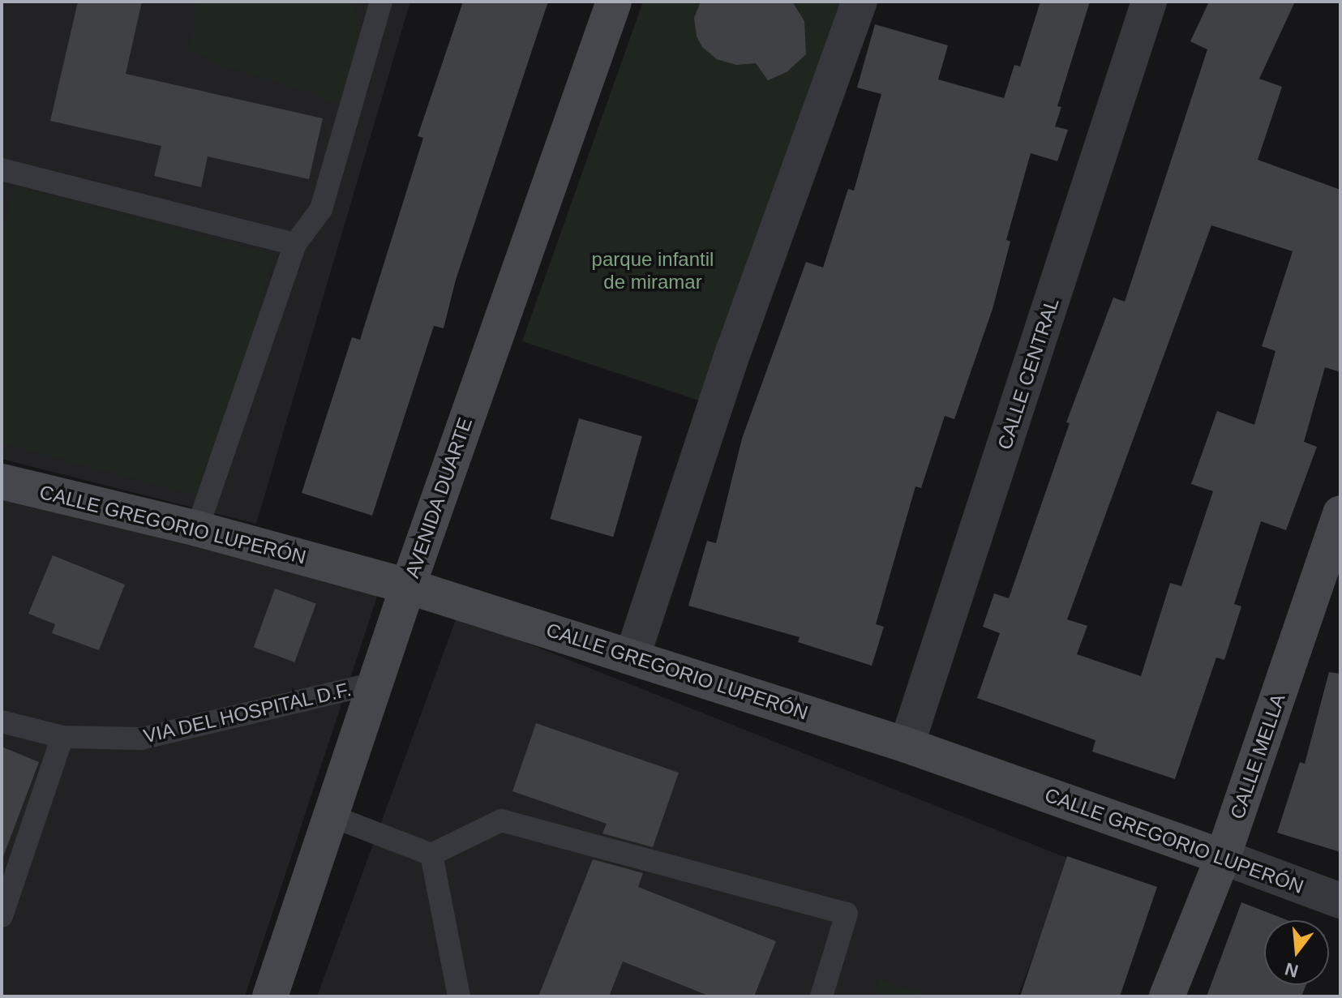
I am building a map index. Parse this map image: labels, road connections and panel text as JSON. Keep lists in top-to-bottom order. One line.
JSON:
{"streets":{"street":["CALLE CENTRAL","AVENIDA DUARTE","CALLE GREGORIO LUPERÓN","CALLE MELLA"],"lane":["VIA DEL HOSPITAL D.F."]},"crossings":[["CALLE CENTRAL","CALLE GREGORIO LUPERÓN"],["AVENIDA DUARTE","CALLE GREGORIO LUPERÓN"],["AVENIDA DUARTE","VIA DEL HOSPITAL D.F."],["CALLE GREGORIO LUPERÓN","CALLE MELLA"]],"parks":["parque infantil de miramar"],"north":"bottom"}
